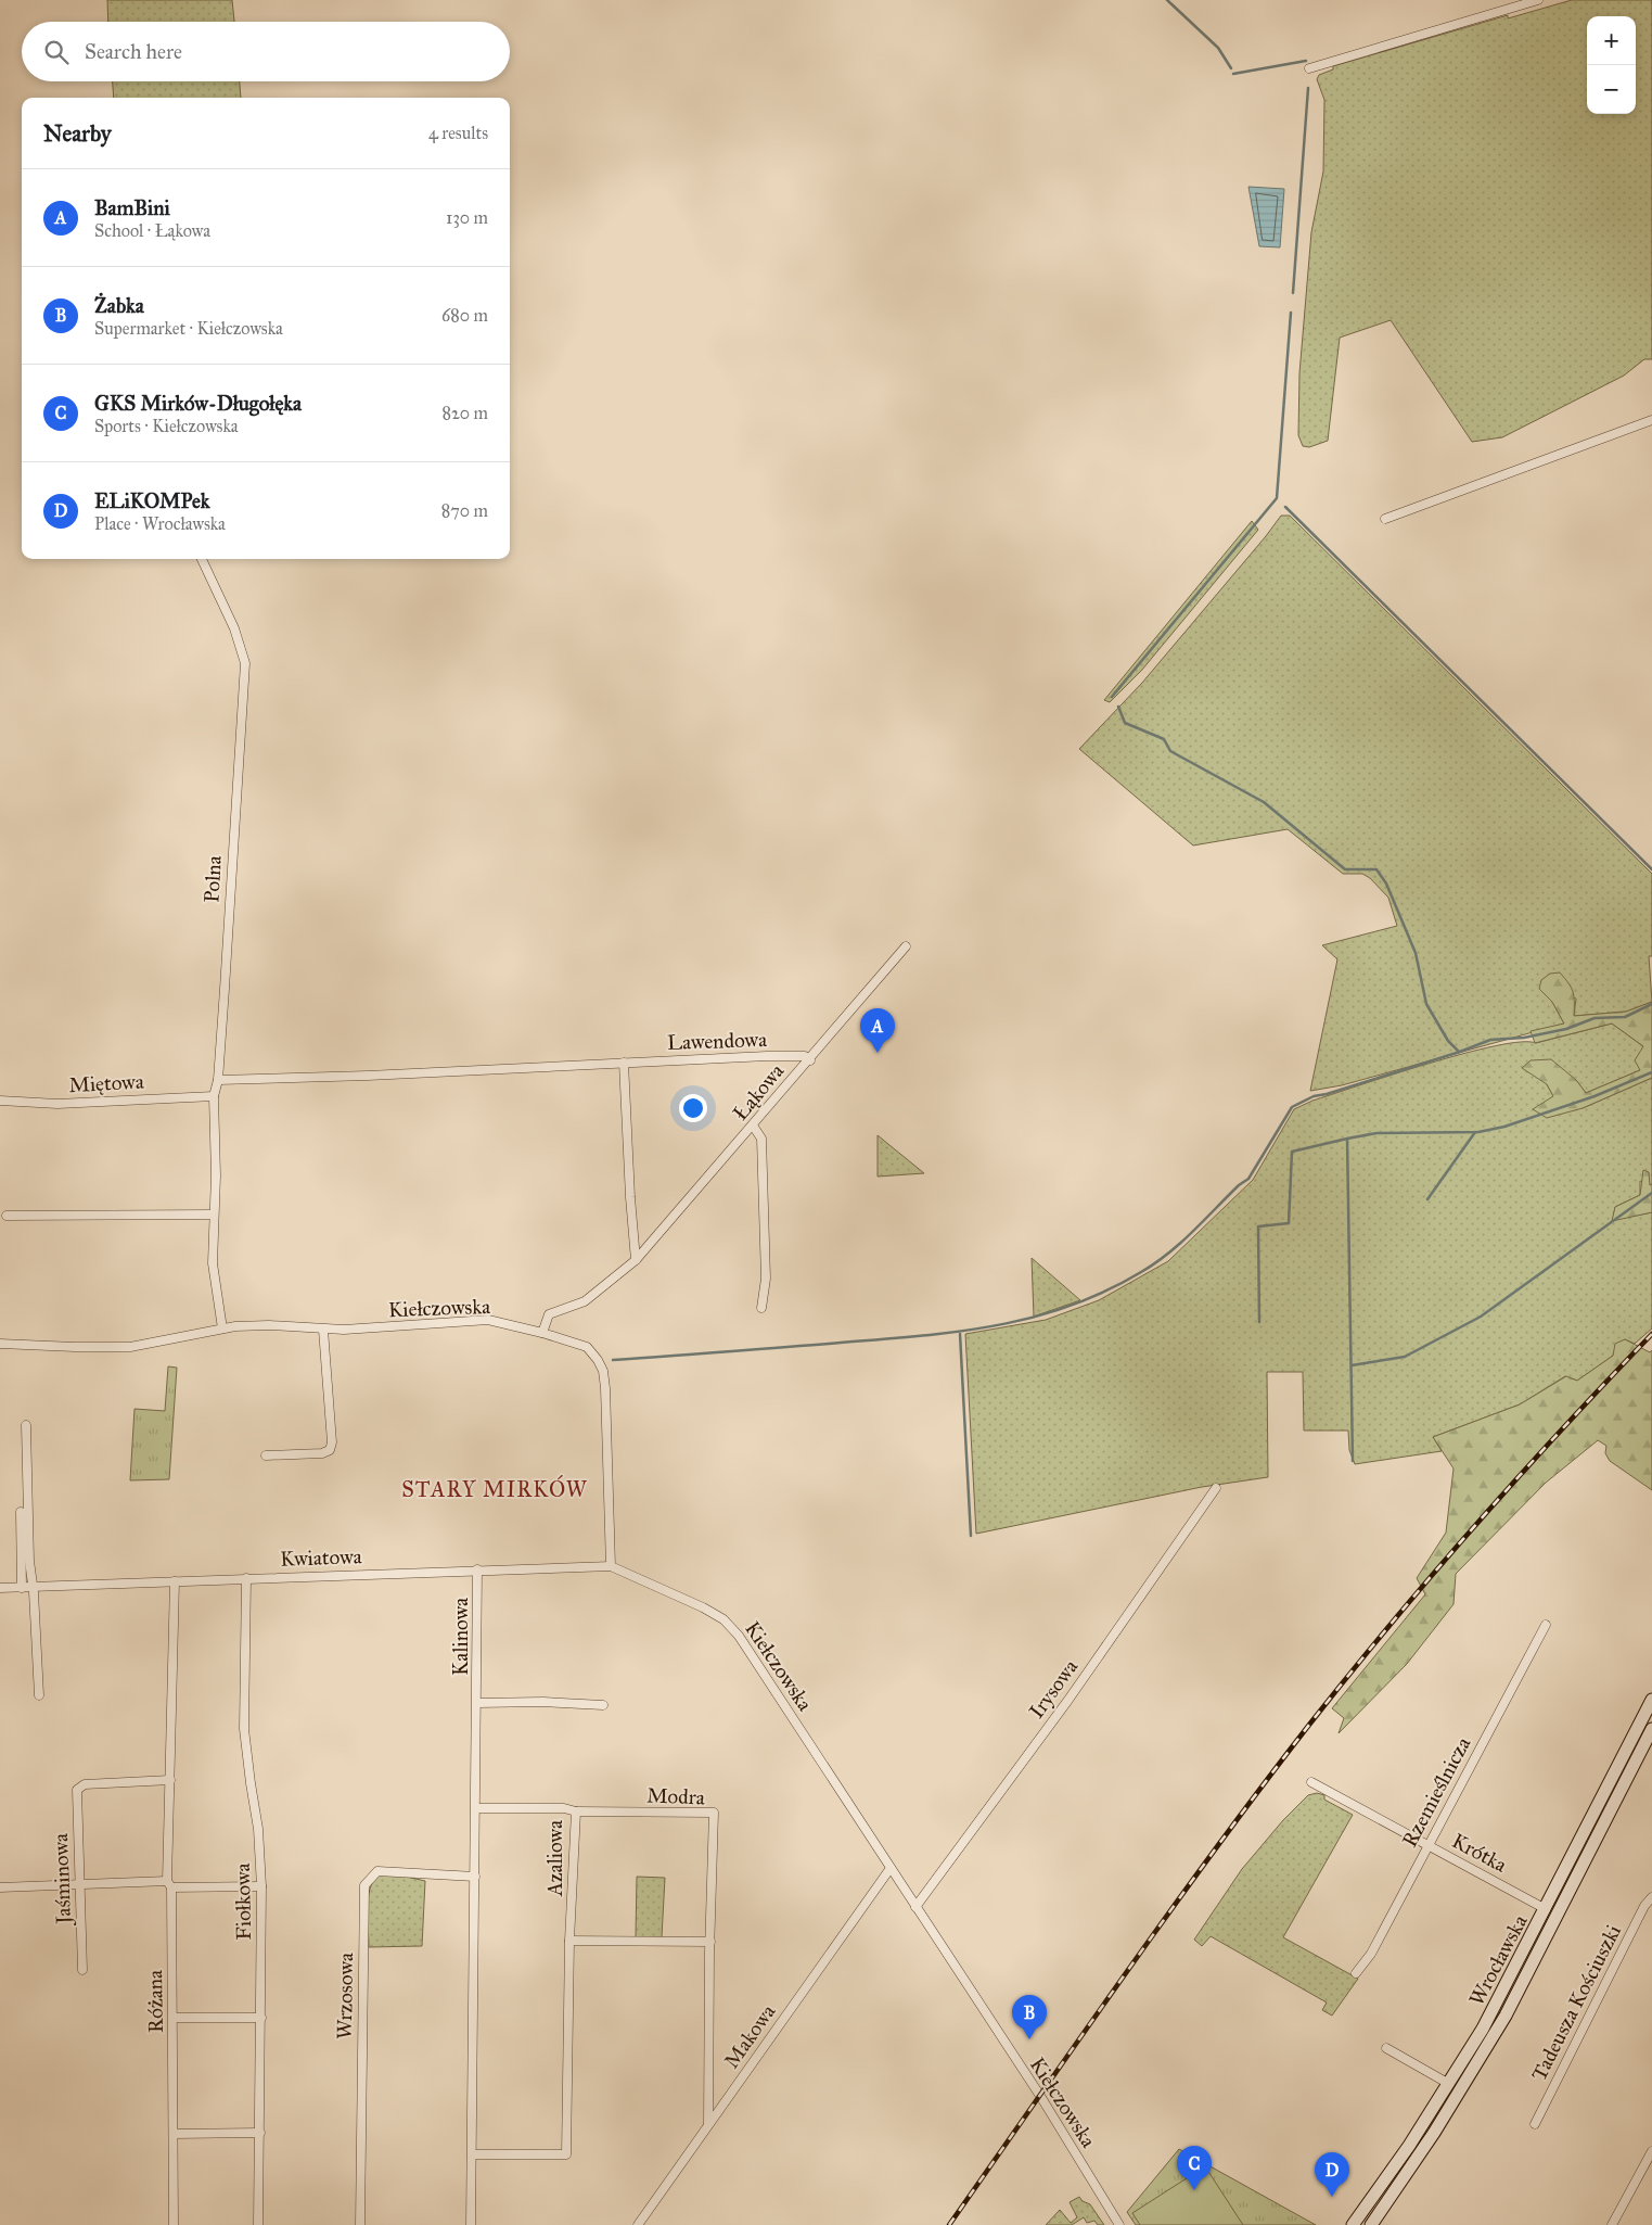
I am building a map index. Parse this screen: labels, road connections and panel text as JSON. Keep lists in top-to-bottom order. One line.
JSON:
{"streets":{"main road":["Wrocławska"],"street":["Polna","Lawendowa","Miętowa","Łąkowa","Kiełczowska","Kwiatowa","Kalinowa","Irysowa","Rzemieślnicza","Modra","Krótka","Azaliowa","Jaśminowa","Fiołkowa","Wrzosowa","Różana","Tadeusza Kościuszki","Makowa"]},"crossings":[["Polna","Lawendowa"],["Polna","Miętowa"],["Polna","Kiełczowska"],["Lawendowa","Łąkowa"],["Łąkowa","Kiełczowska"],["Kiełczowska","Kwiatowa"],["Kiełczowska","Irysowa"],["Kiełczowska","Makowa"],["Kwiatowa","Kalinowa"],["Kwiatowa","Fiołkowa"],["Kwiatowa","Różana"],["Kalinowa","Azaliowa"],["Rzemieślnicza","Krótka"],["Modra","Azaliowa"],["Modra","Makowa"],["Krótka","Wrocławska"],["Jaśminowa","Różana"]],"districts":["STARY MIRKÓW"],"page":{"map_buttons":["+","−"],"search":"Search here","heading":["Nearby","4 results"],"list":[{"mark":"A","name":"BamBini","note":"School · Łąkowa","value":"130 m"},{"mark":"B","name":"Żabka","note":"Supermarket · Kiełczowska","value":"680 m"},{"mark":"C","name":"GKS Mirków-Długołęka","note":"Sports · Kiełczowska","value":"820 m"},{"mark":"D","name":"ELiKOMPek","note":"Place · Wrocławska","value":"870 m"}],"pins":["A","B","C","D"]}}
